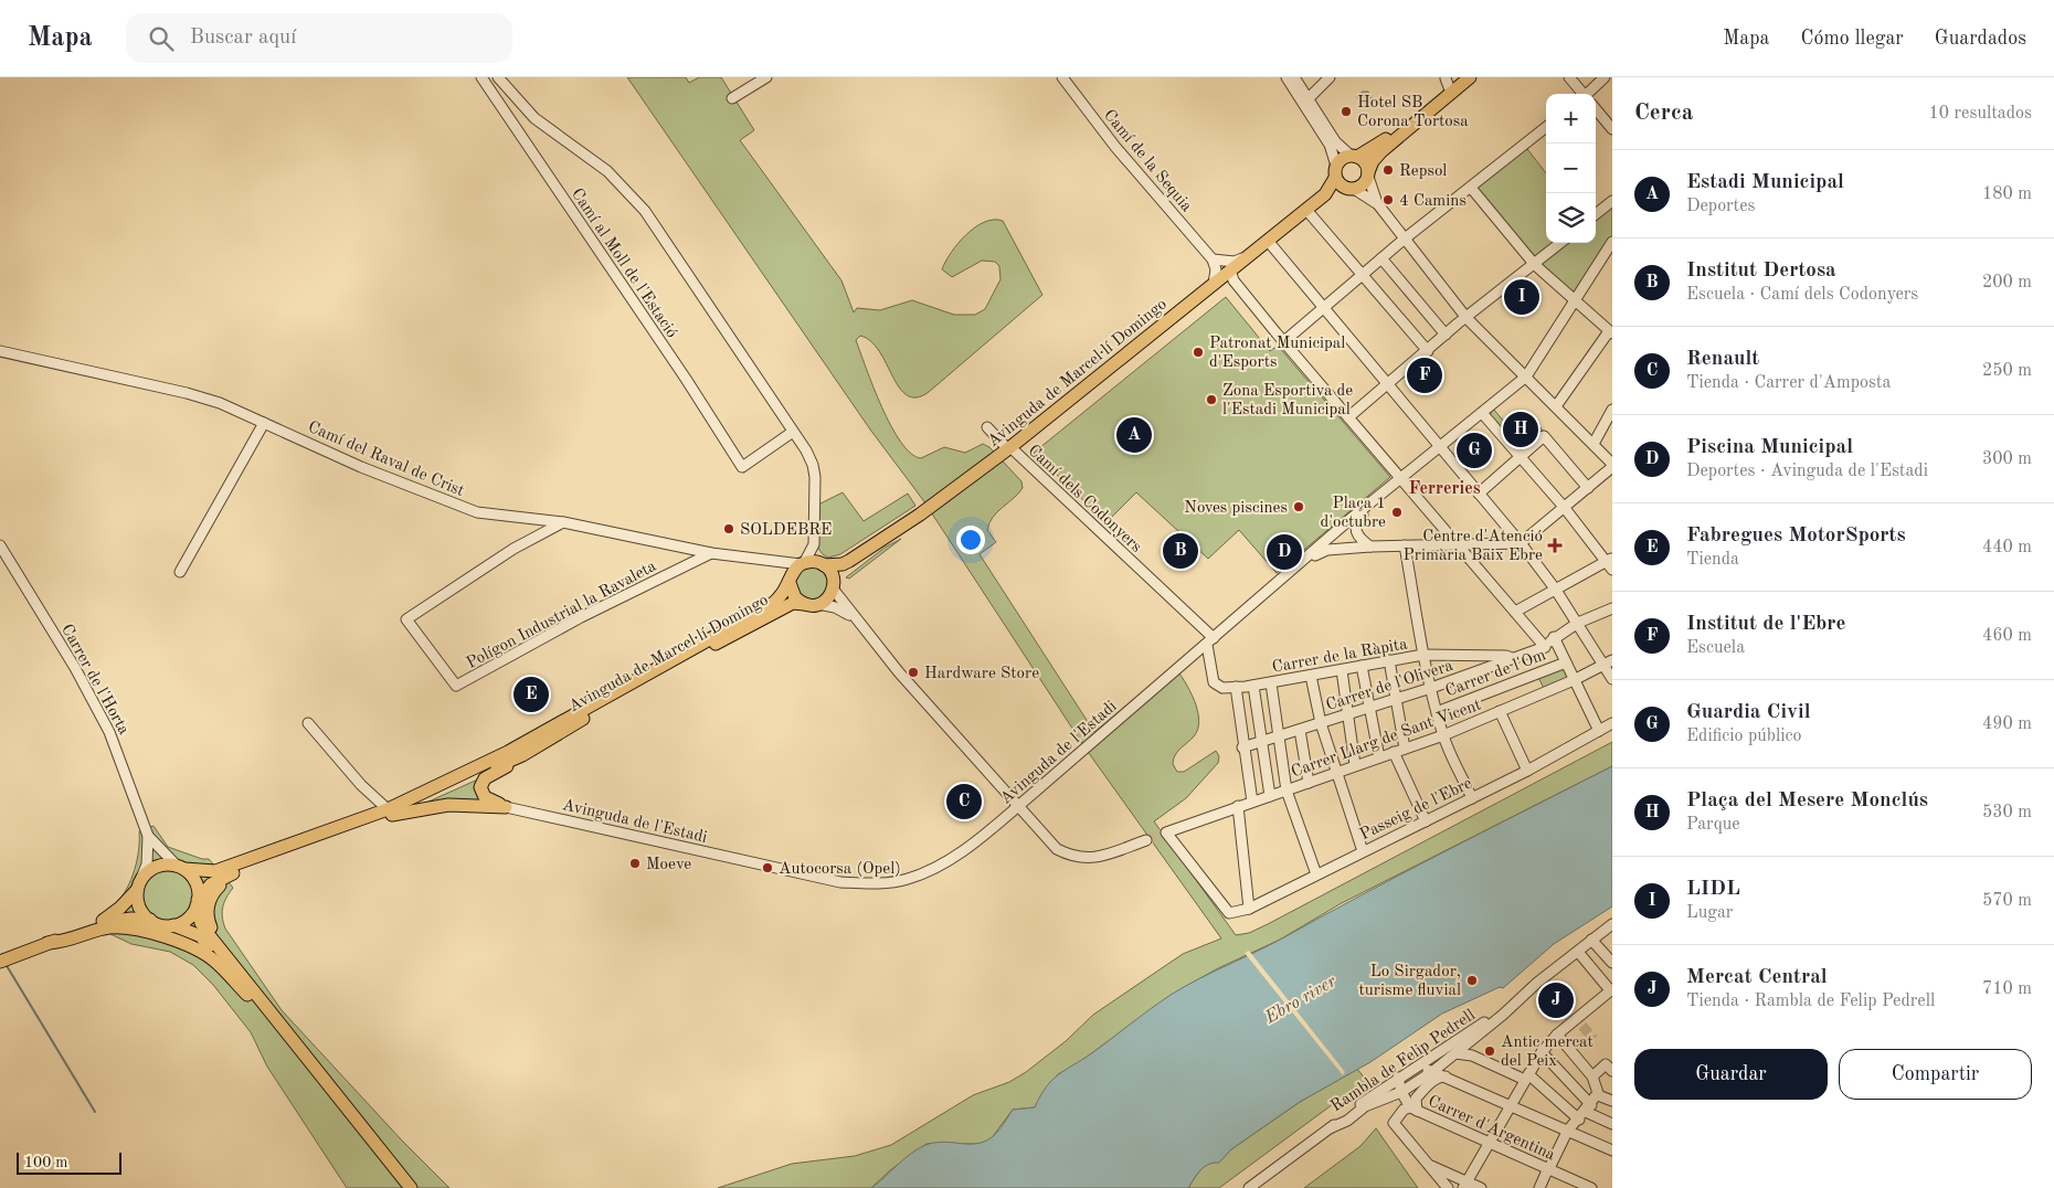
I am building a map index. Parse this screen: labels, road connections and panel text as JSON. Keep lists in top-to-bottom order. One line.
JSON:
{"streets":{"main road":["Avinguda de Marcel·lí Domingo"],"street":["Camí de la Sequia","Camí al Moll de l'Estació","Camí del Raval de Crist","Camí dels Codonyers","Polígon Industrial la Ravaleta","Carrer de la Ràpita","Carrer de l'Om","Carrer de l'Horta","Carrer de l'Olivera","Carrer Llarg de Sant Vicent","Avinguda de l'Estadi","Passeig de l'Ebre","Rambla de Felip Pedrell","Carrer d'Argentina"]},"crossings":[["Avinguda de Marcel·lí Domingo","Camí del Raval de Crist"],["Avinguda de Marcel·lí Domingo","Camí dels Codonyers"],["Camí del Raval de Crist","Polígon Industrial la Ravaleta"],["Camí dels Codonyers","Carrer de la Ràpita"],["Camí dels Codonyers","Avinguda de l'Estadi"],["Carrer de la Ràpita","Carrer de l'Olivera"],["Carrer de la Ràpita","Avinguda de l'Estadi"],["Carrer Llarg de Sant Vicent","Passeig de l'Ebre"],["Rambla de Felip Pedrell","Carrer d'Argentina"]],"districts":["Ferreries"],"water":["Ebro river"],"places":{"other":["Hotel SB Corona Tortosa","Repsol","4 Camins","Patronat Municipal d'Esports","Zona Esportiva de l'Estadi Municipal","Noves piscines","Plaça 1 d'octubre","SOLDEBRE","Hardware Store","Moeve","Autocorsa (Opel)","Lo Sirgador, turisme fluvial","Antic mercat del Peix"],"health":["Centre d'Atenció Primària Baix Ebre"]},"scale_bar":"100 m","page":{"header":"Mapa","search":"Buscar aquí","nav":["Mapa","Cómo llegar","Guardados"],"heading":["Cerca","10 resultados"],"map_buttons":["+","−"],"list":[{"mark":"A","name":"Estadi Municipal","note":"Deportes","value":"180 m"},{"mark":"B","name":"Institut Dertosa","note":"Escuela · Camí dels Codonyers","value":"200 m"},{"mark":"C","name":"Renault","note":"Tienda · Carrer d'Amposta","value":"250 m"},{"mark":"D","name":"Piscina Municipal","note":"Deportes · Avinguda de l'Estadi","value":"300 m"},{"mark":"E","name":"Fabregues MotorSports","note":"Tienda","value":"440 m"},{"mark":"F","name":"Institut de l'Ebre","note":"Escuela","value":"460 m"},{"mark":"G","name":"Guardia Civil","note":"Edificio público","value":"490 m"},{"mark":"H","name":"Plaça del Mesere Monclús","note":"Parque","value":"530 m"},{"mark":"I","name":"LIDL","note":"Lugar","value":"570 m"},{"mark":"J","name":"Mercat Central","note":"Tienda · Rambla de Felip Pedrell","value":"710 m"}],"pins":["I","F","H","A","G","B","D","E","C","J"],"buttons":["Guardar","Compartir"],"scale":"100 m"}}
